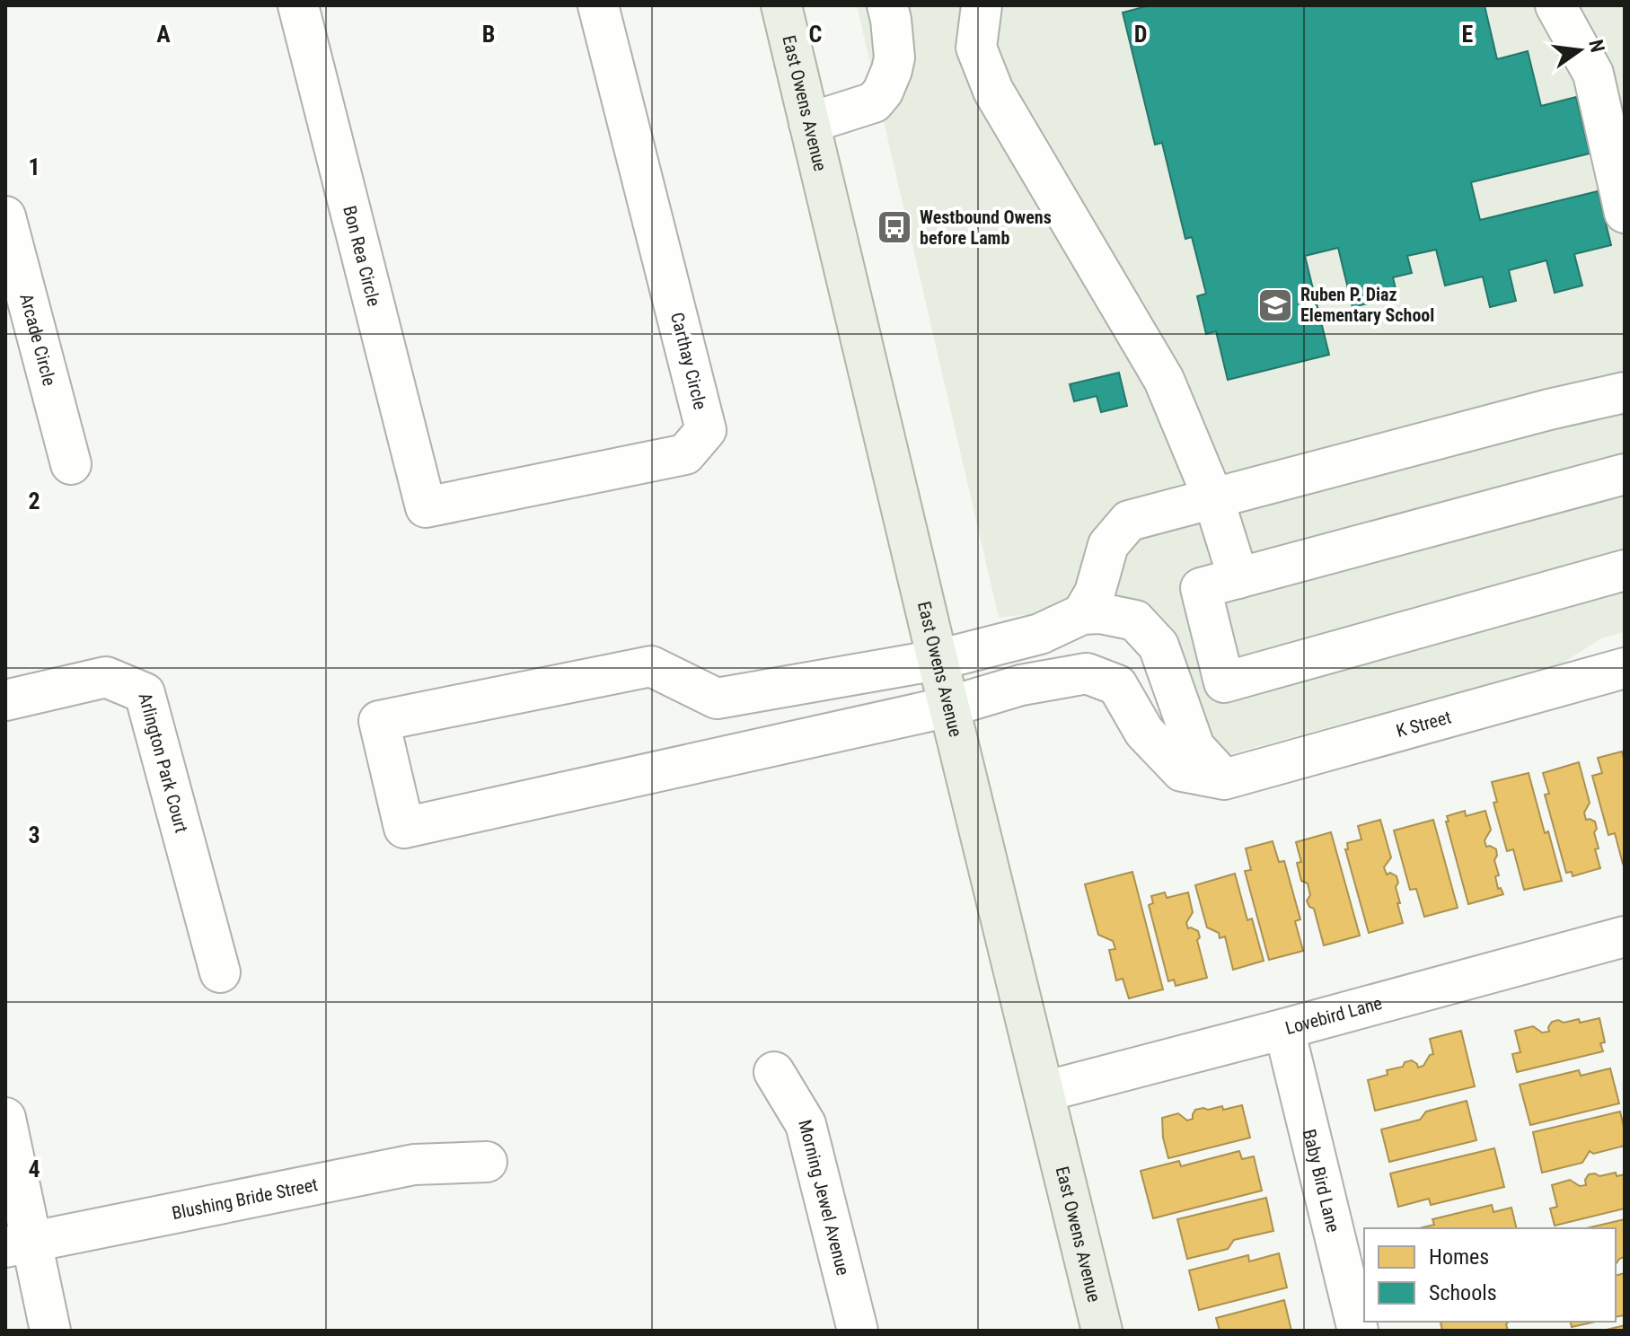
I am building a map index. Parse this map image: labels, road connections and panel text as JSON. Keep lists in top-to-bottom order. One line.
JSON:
{"streets":{"main road":["East Owens Avenue"],"street":["Bon Rea Circle","Arcade Circle","Carthay Circle","K Street","Arlington Park Court","Lovebird Lane","Baby Bird Lane","Blushing Bride Street","Morning Jewel Avenue"]},"crossings":[["East Owens Avenue","K Street"],["East Owens Avenue","Lovebird Lane"],["Bon Rea Circle","Carthay Circle"],["Lovebird Lane","Baby Bird Lane"]],"places":{"bus stop":["Westbound Owens before Lamb"],"school or university":["Ruben P. Diaz Elementary School"]},"legend":["Homes","Schools"],"north":"right","grid":{"columns":["A","B","C","D","E"],"rows":["1","2","3","4"]}}
